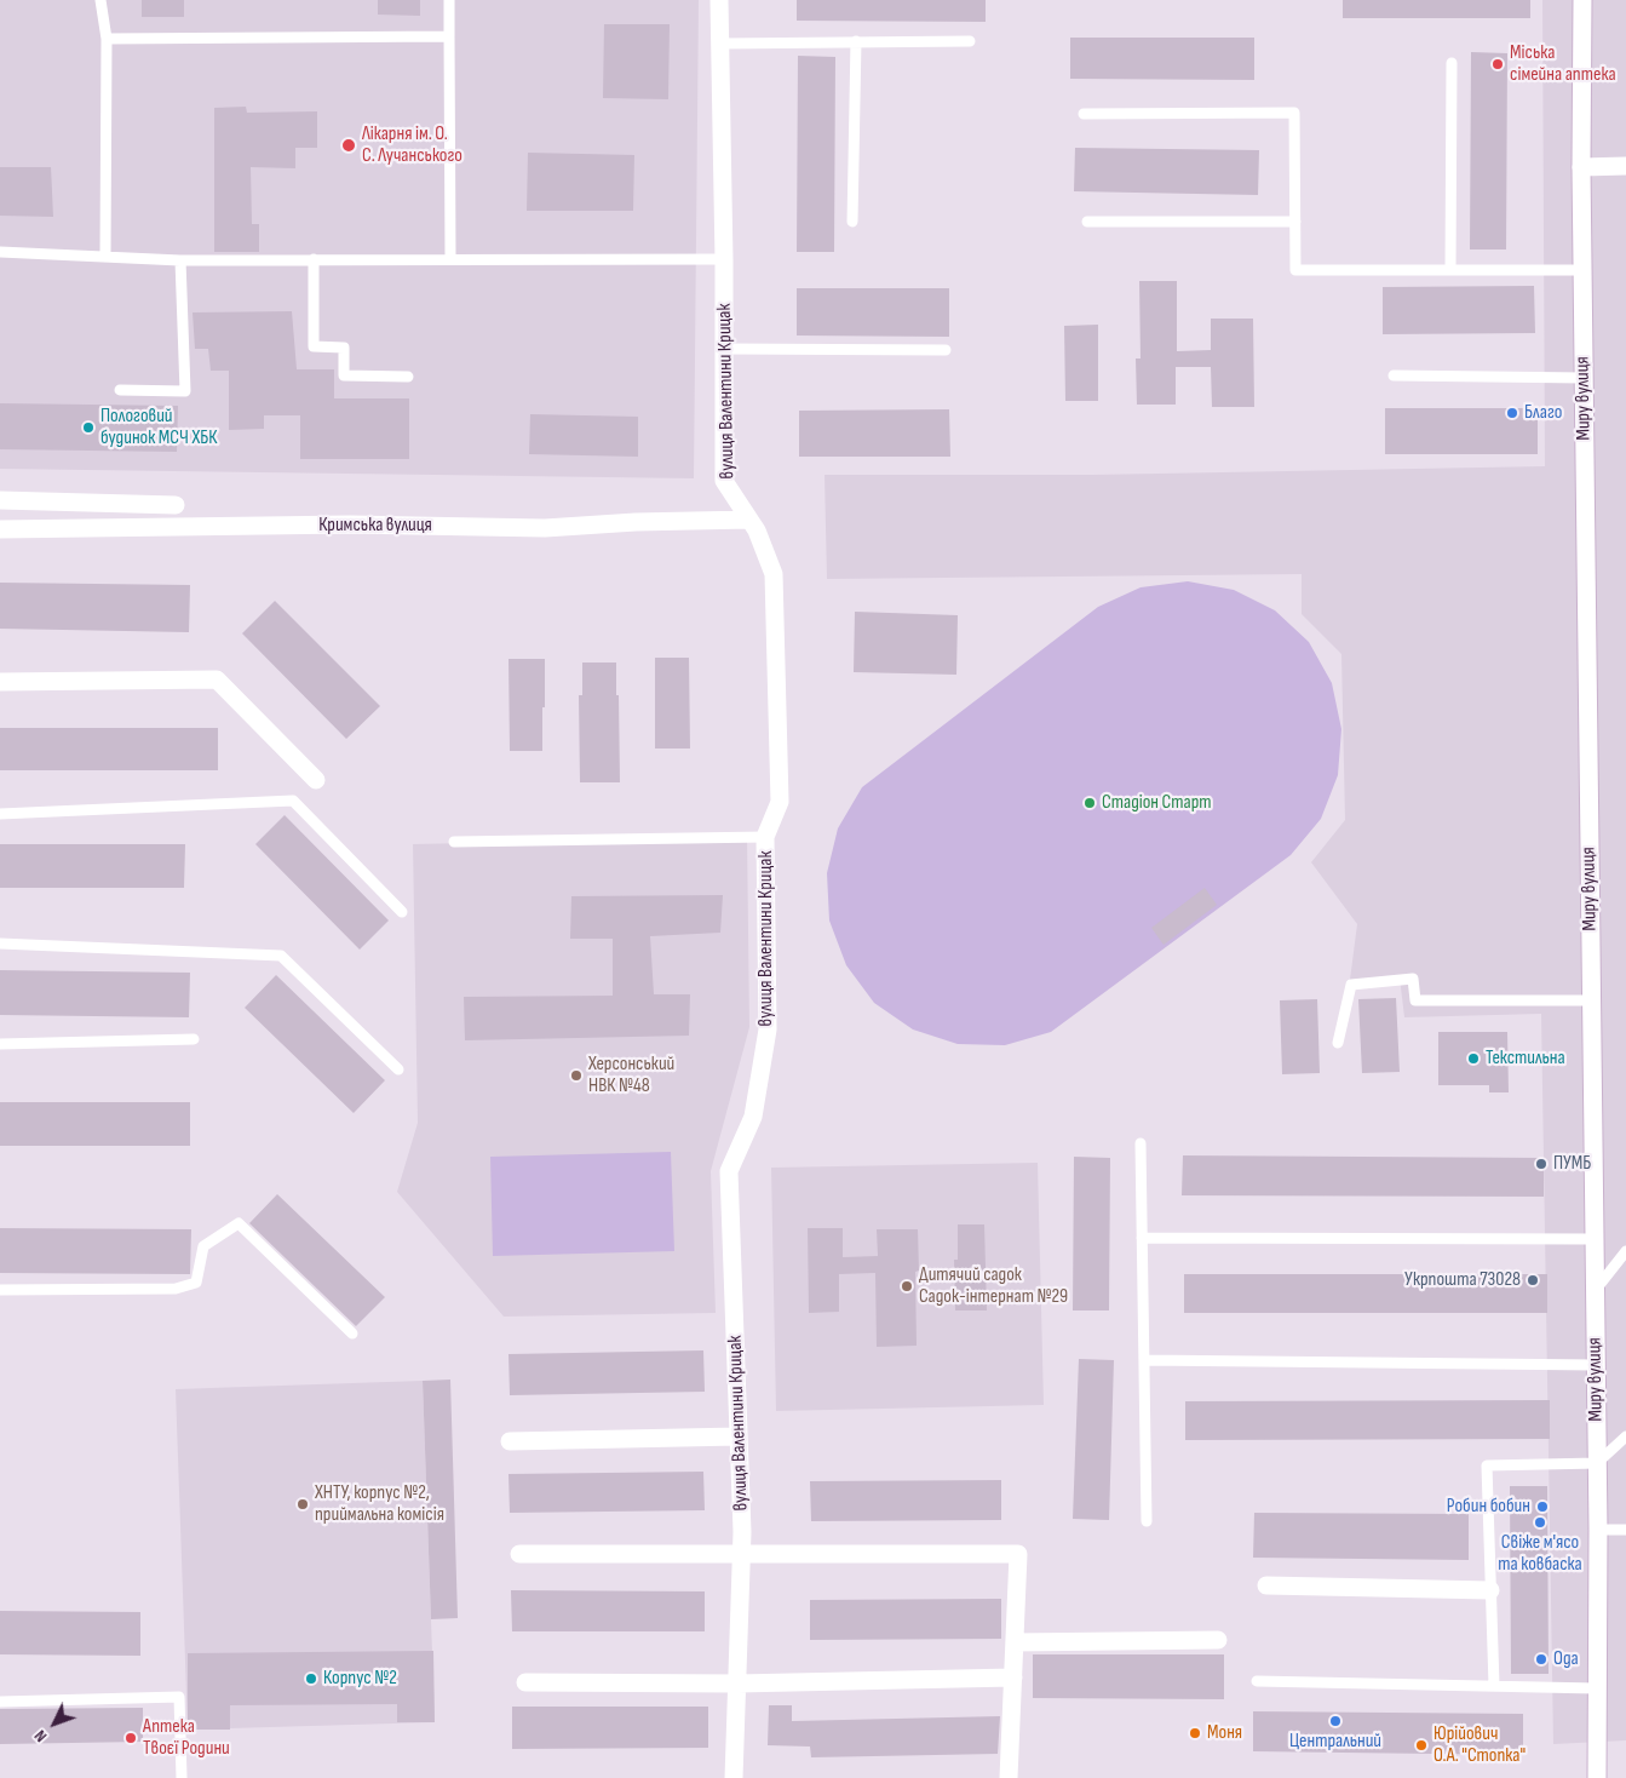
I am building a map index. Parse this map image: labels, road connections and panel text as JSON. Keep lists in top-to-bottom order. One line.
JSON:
{"streets":{"street":["вулиця Валентини Крицак","Миру вулиця","Кримська вулиця"]},"crossings":[["вулиця Валентини Крицак","Кримська вулиця"]],"places":["Міська сімейна аптека","Лікарня ім. О. С. Лучанського","Благо","Пологовий будинок МСЧ ХБК","Стадіон Старт","Текстильна","Херсонський НВК №48","ПУМБ","Укрпошта 73028","Дитячий садок Садок-інтернат №29","ХНТУ, корпус №2, приймальна комісія","Робин бобин","Свіже м'ясо та ковбаска","Ода","Корпус №2","Центральний","Моня","Аптека Твоєї Родини","Юрійович О.А. \"Стопка\""],"north":"bottom left"}
